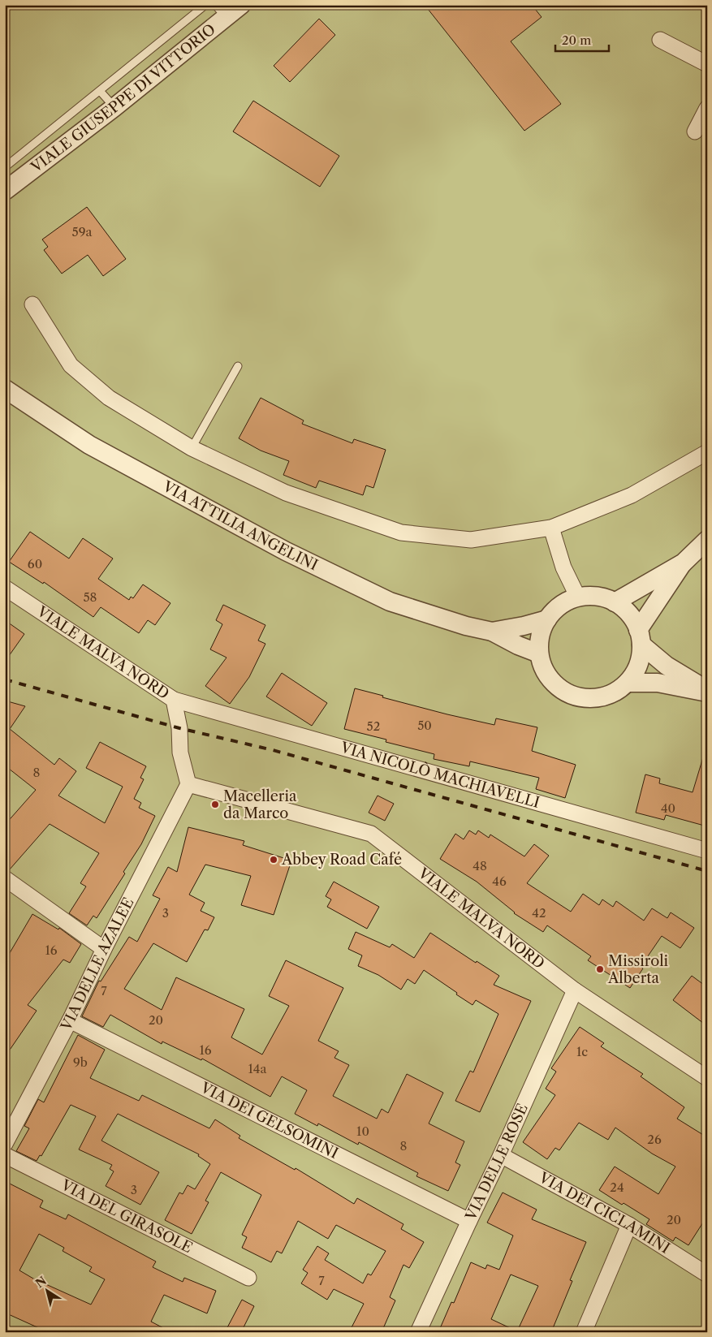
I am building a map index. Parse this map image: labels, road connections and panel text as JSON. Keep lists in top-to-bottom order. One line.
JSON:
{"streets":{"street":["VIALE GIUSEPPE DI VITTORIO","VIA ATTILIA ANGELINI","VIALE MALVA NORD","VIA NICOLÒ MACHIAVELLI","VIA DELLE AZALEE","VIA DEI GELSOMINI","VIA DELLE ROSE","VIA DEI CICLAMINI","VIA DEL GIRASOLE"]},"crossings":[["VIALE MALVA NORD","VIA NICOLÒ MACHIAVELLI"],["VIALE MALVA NORD","VIA DELLE AZALEE"],["VIALE MALVA NORD","VIA DELLE ROSE"],["VIA DELLE AZALEE","VIA DEI GELSOMINI"],["VIA DEI GELSOMINI","VIA DELLE ROSE"],["VIA DELLE ROSE","VIA DEI CICLAMINI"]],"places":["Macelleria da Marco","Abbey Road Café","Missiroli Alberta"],"house_numbers":["59a","60","58","50","52","8","40","48","46","3","42","16","7","20","16","1c","9b","14a","10","26","8","24","3","20","7"],"scale_bar":"20 m","north":"top left"}
